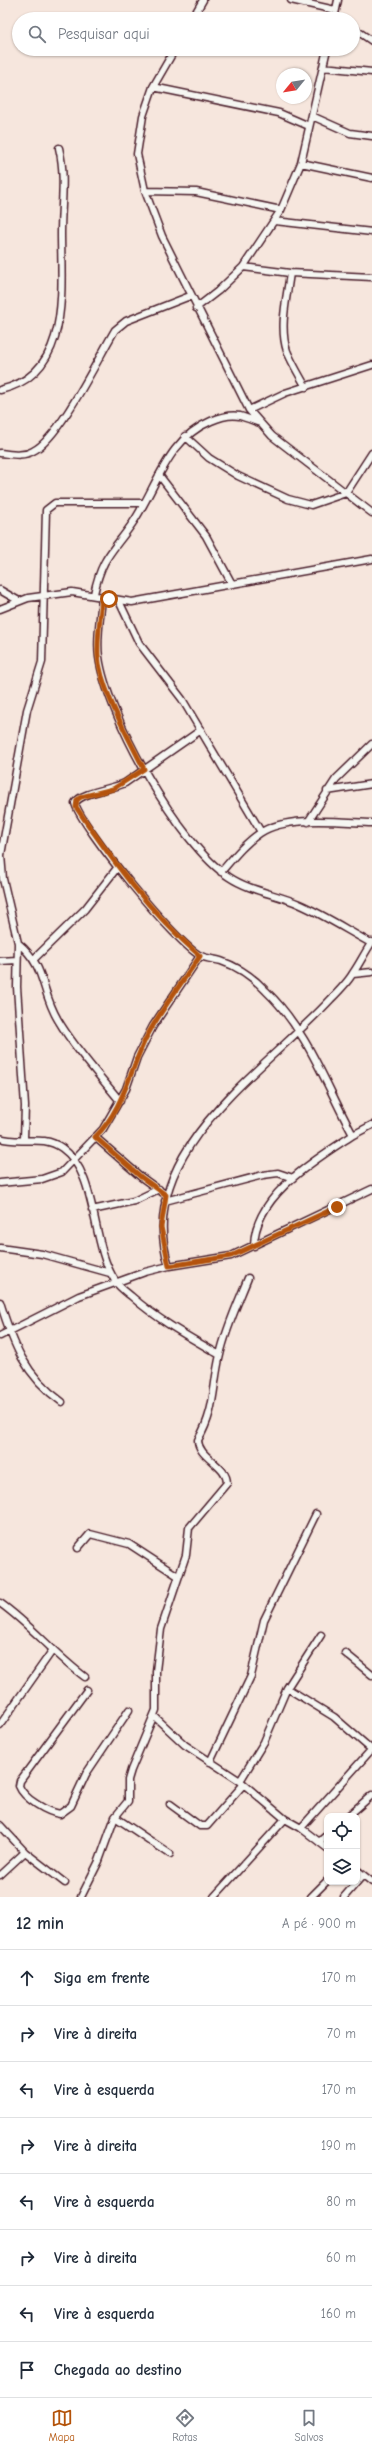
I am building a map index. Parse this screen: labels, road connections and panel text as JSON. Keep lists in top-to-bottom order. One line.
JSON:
{"north":"bottom left","page":{"search":"Pesquisar aqui","heading":["12 min","A pé · 900 m"],"list":[["Siga em frente","170 m"],["Vire à direita","70 m"],["Vire à esquerda","170 m"],["Vire à direita","190 m"],["Vire à esquerda","80 m"],["Vire à direita","60 m"],["Vire à esquerda","160 m"],"Chegada ao destino"],"nav":["Mapa","Rotas","Salvos"]}}
